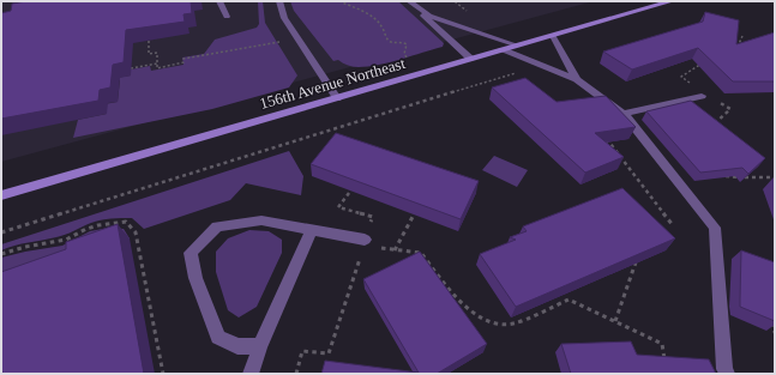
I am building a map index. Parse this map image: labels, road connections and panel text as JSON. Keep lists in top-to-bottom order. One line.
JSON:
{"streets":{"main road":["156th Avenue Northeast"]}}
